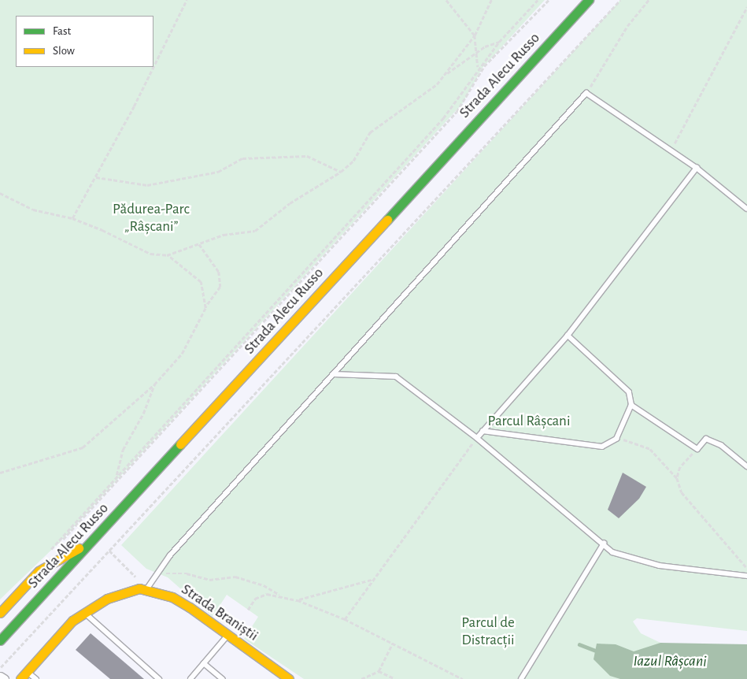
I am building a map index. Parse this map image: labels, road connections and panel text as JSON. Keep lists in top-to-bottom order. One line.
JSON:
{"streets":{"main road":["Strada Alecu Russo","Strada Braniștii"]},"water":["Iazul Râșcani"],"parks":["Pădurea-Parc „Râșcani”","Parcul Râșcani","Parcul de Distracții"],"legend":["Fast","Slow"]}
